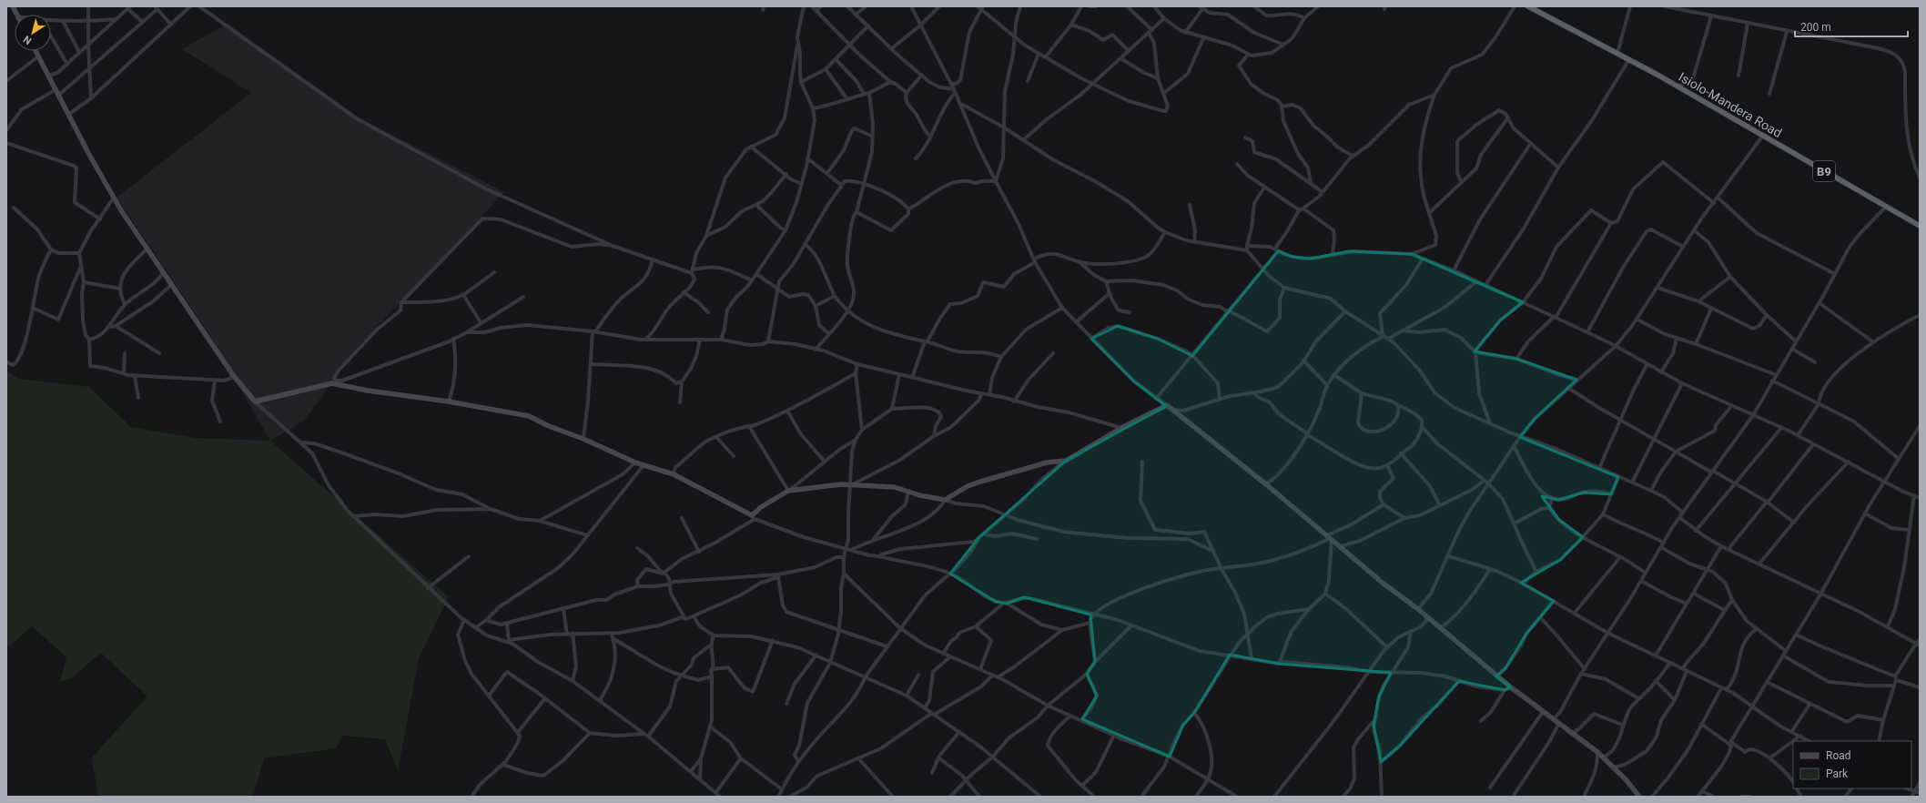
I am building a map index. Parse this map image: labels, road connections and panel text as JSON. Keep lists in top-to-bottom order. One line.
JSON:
{"streets":{"highway":["Isiolo-Mandera Road","B9"]},"legend":["Road","Park"],"scale_bar":"200 m","north":"bottom left"}
